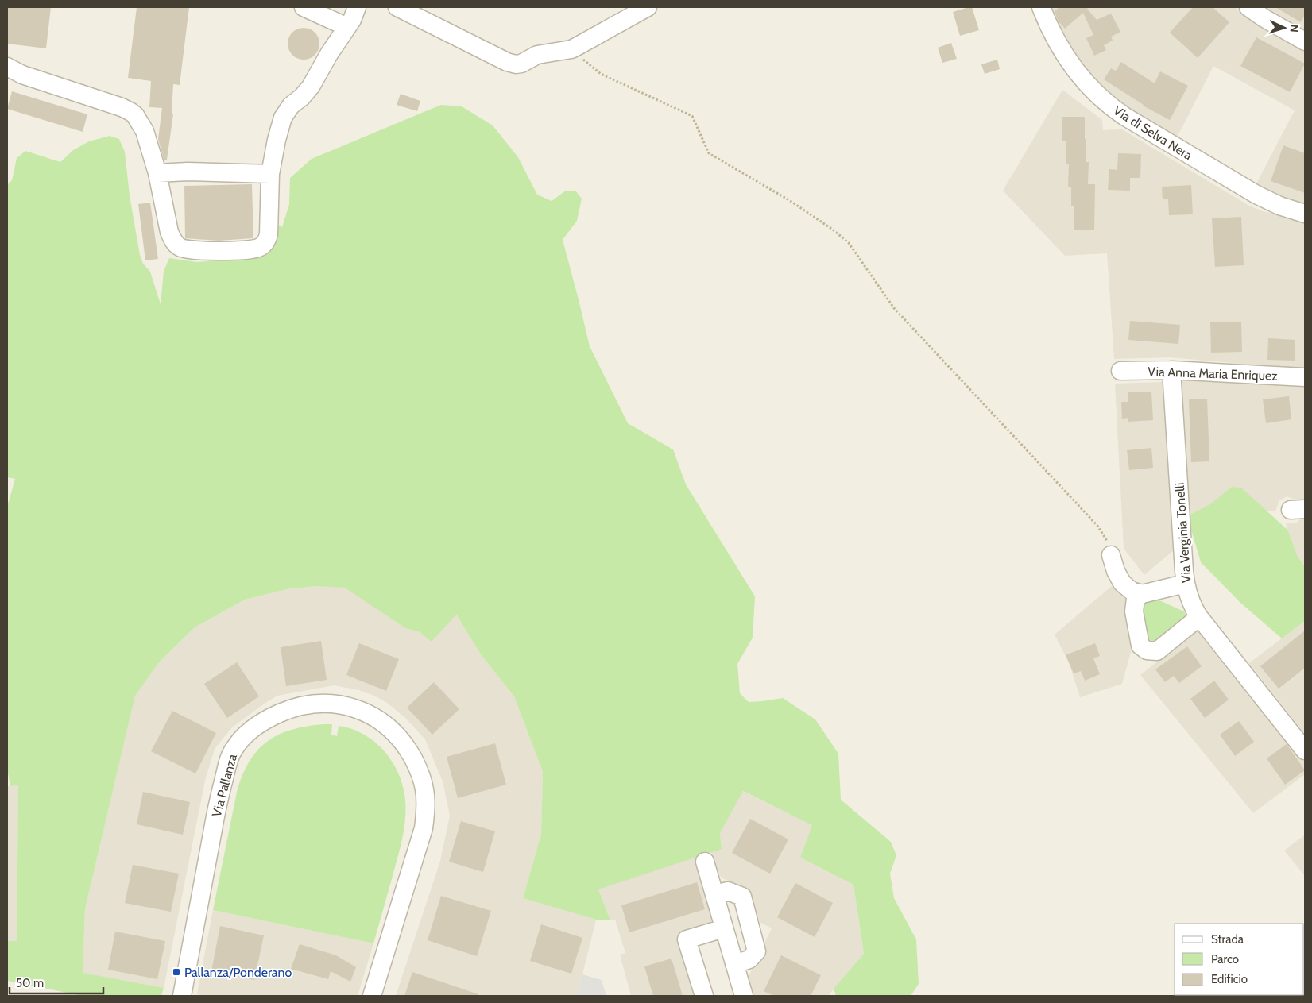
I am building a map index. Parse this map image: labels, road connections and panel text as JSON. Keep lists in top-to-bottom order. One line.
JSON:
{"streets":{"street":["Via di Selva Nera","Via Anna Maria Enriquez","Via Verginia Tonelli","Via Pallanza"]},"crossings":[["Via Anna Maria Enriquez","Via Verginia Tonelli"]],"places":{"transit":["Pallanza/Ponderano"]},"legend":["Strada","Parco","Edificio"],"scale_bar":"50 m","north":"right"}
